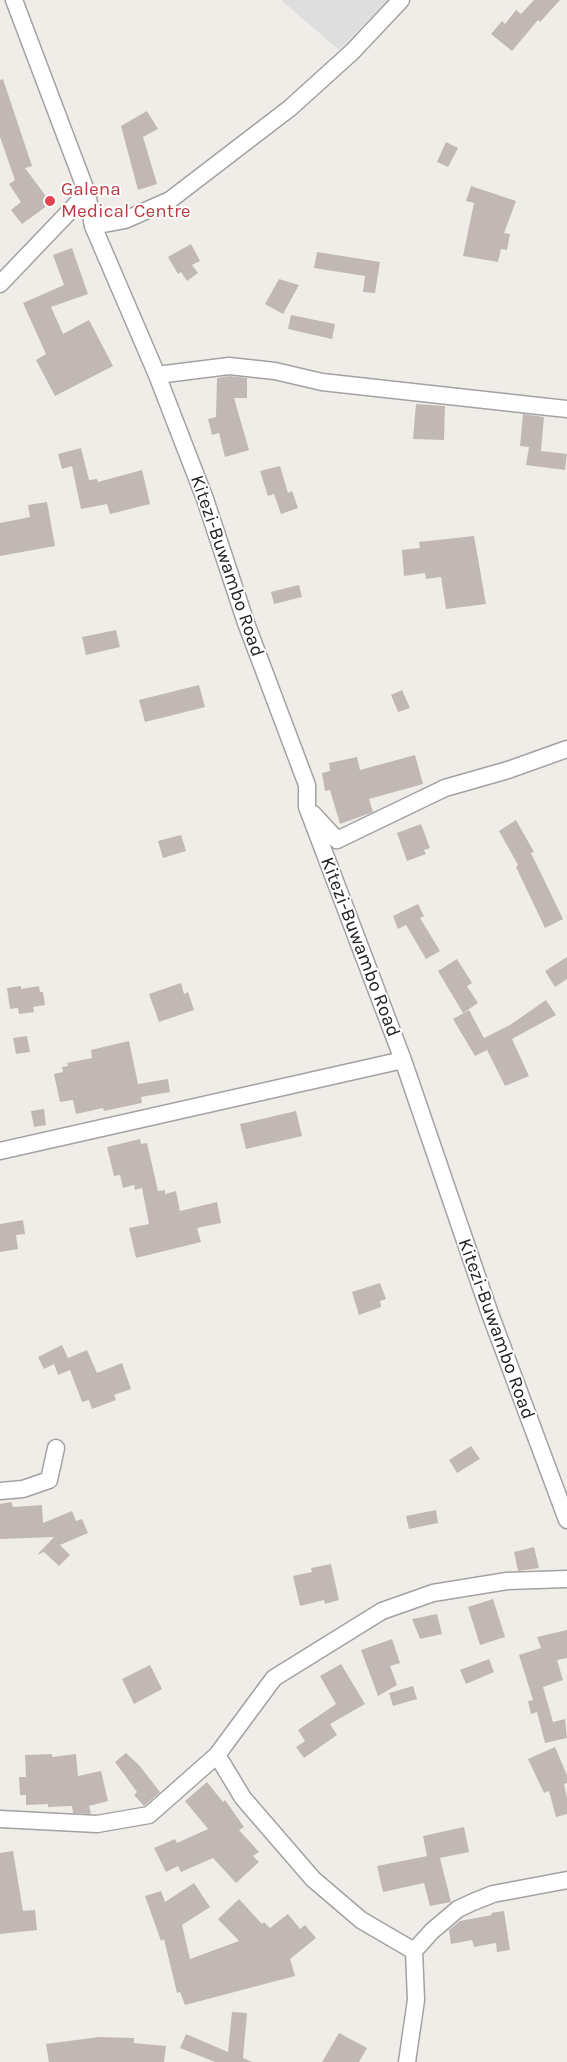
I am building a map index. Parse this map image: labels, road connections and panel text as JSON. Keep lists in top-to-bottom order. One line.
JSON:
{"streets":{"street":["Kitezi-Buwambo Road"]},"places":["Galena Medical Centre"]}
